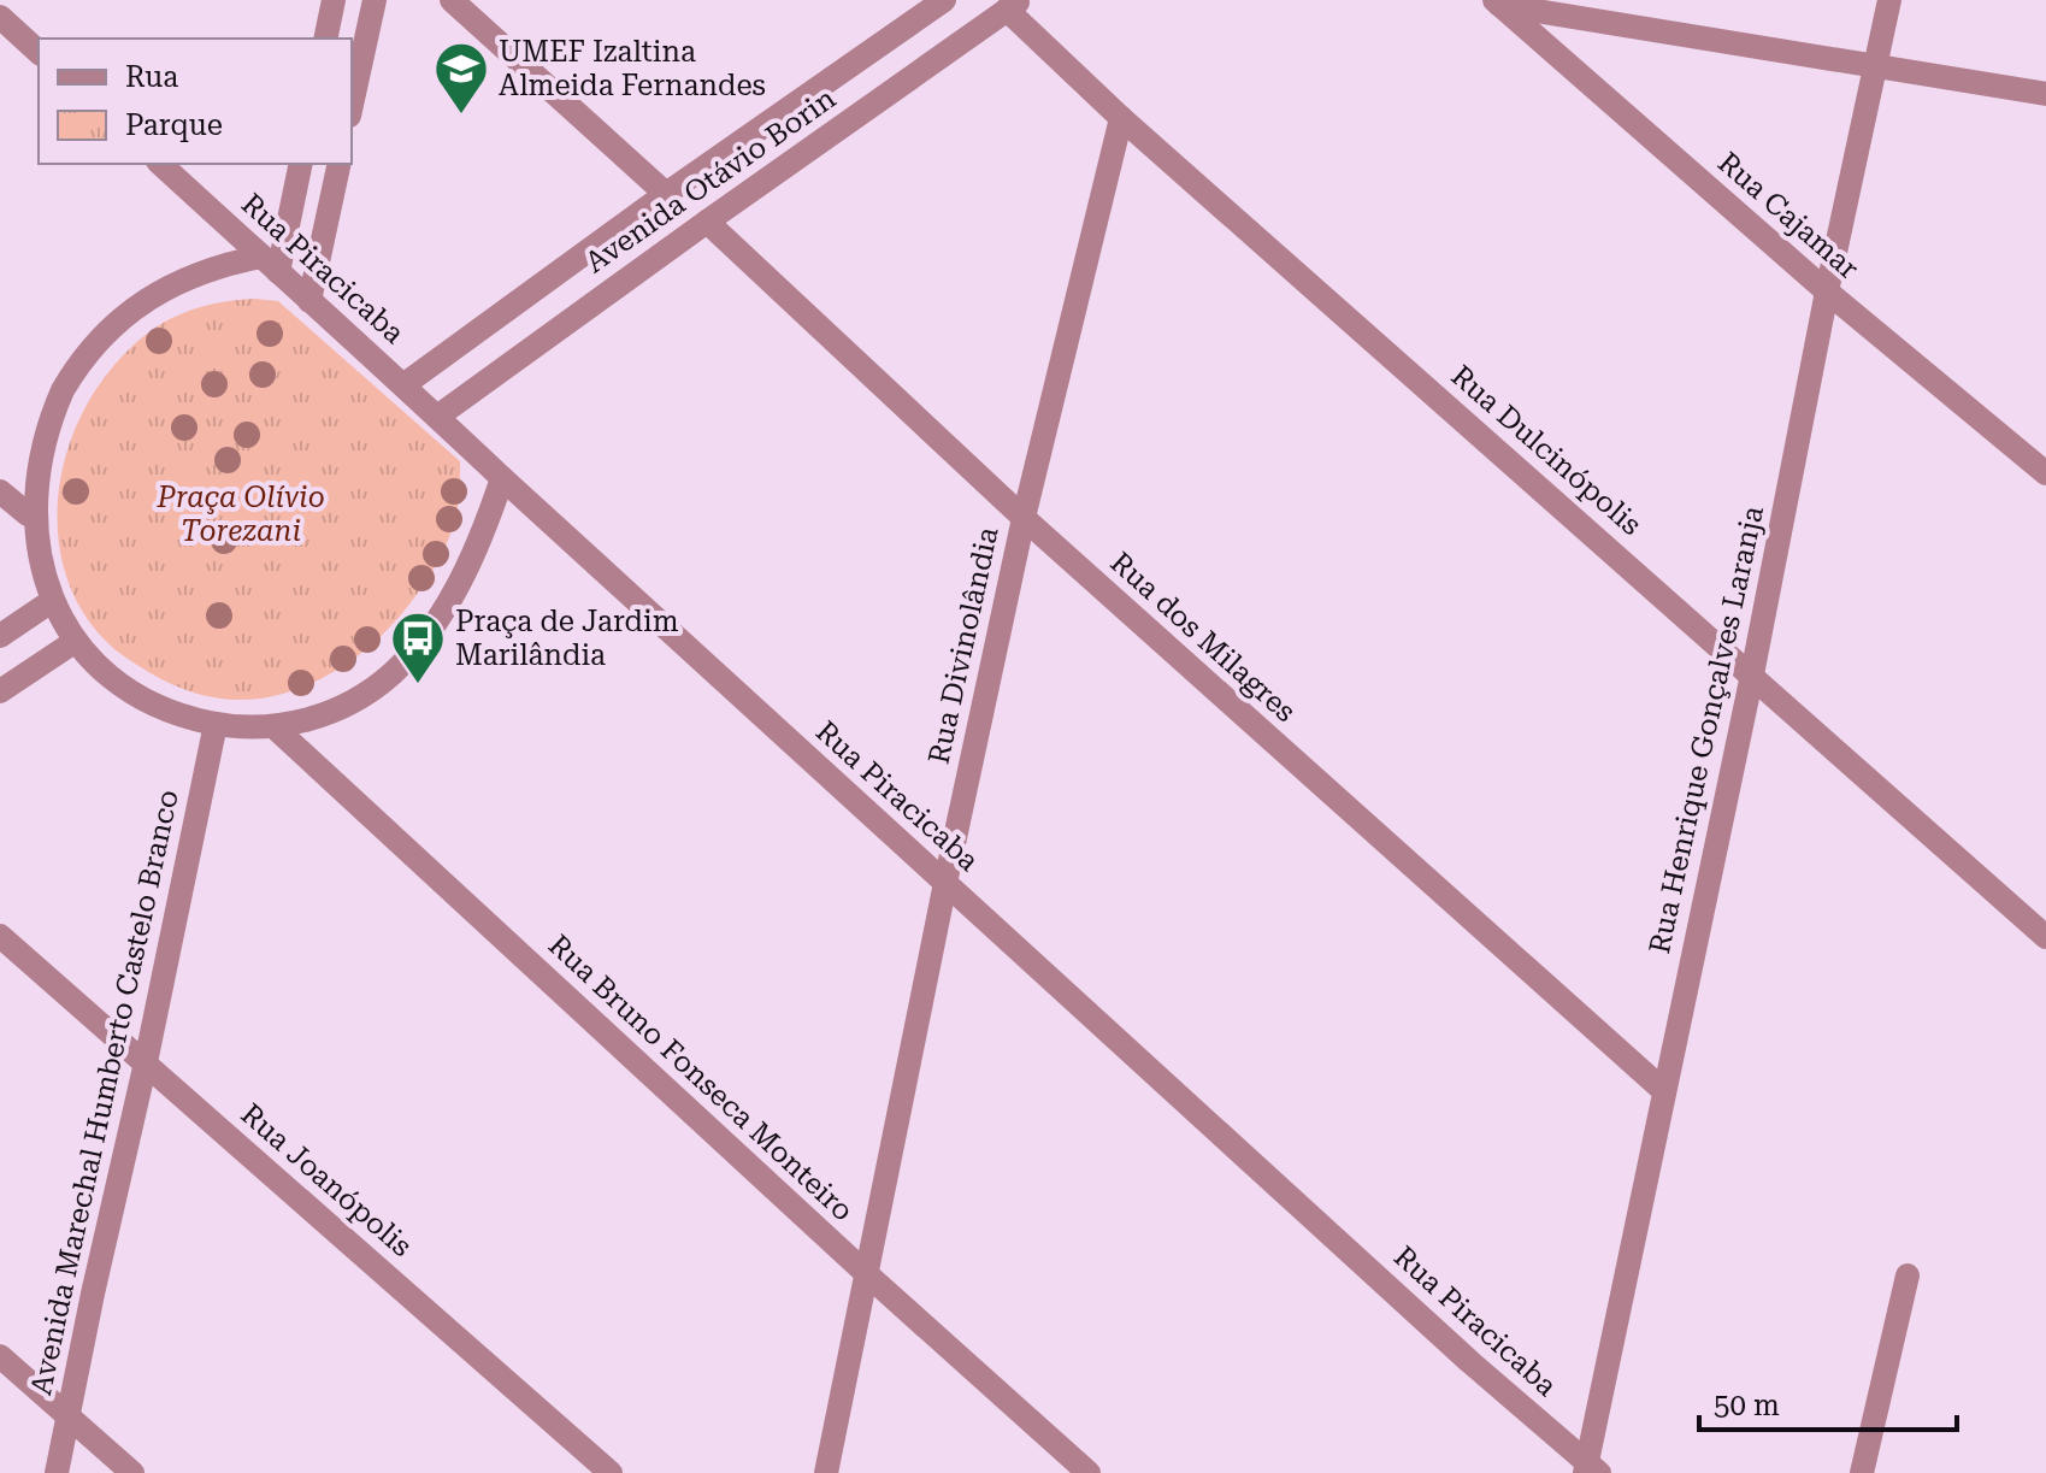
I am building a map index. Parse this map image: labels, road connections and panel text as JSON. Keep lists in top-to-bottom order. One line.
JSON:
{"streets":{"street":["Avenida Otávio Borin","Rua Cajamar","Rua Piracicaba","Rua Dulcinópolis","Rua dos Milagres","Rua Divinolândia","Rua Henrique Gonçalves Laranja","Rua Bruno Fonseca Monteiro","Avenida Marechal Humberto Castelo Branco","Rua Joanópolis"]},"crossings":[["Avenida Otávio Borin","Rua Piracicaba"],["Avenida Otávio Borin","Rua Dulcinópolis"],["Avenida Otávio Borin","Rua dos Milagres"],["Rua Cajamar","Rua Henrique Gonçalves Laranja"],["Rua Piracicaba","Rua Divinolândia"],["Rua Piracicaba","Rua Henrique Gonçalves Laranja"],["Rua Dulcinópolis","Rua Divinolândia"],["Rua Dulcinópolis","Rua Henrique Gonçalves Laranja"],["Rua dos Milagres","Rua Divinolândia"],["Rua dos Milagres","Rua Henrique Gonçalves Laranja"],["Rua Divinolândia","Rua Bruno Fonseca Monteiro"],["Avenida Marechal Humberto Castelo Branco","Rua Joanópolis"]],"parks":["Praça Olívio Torezani"],"places":{"school or university":["UMEF Izaltina Almeida Fernandes"],"bus stop":["Praça de Jardim Marilândia"]},"legend":["Rua","Parque"],"scale_bar":"50 m"}
